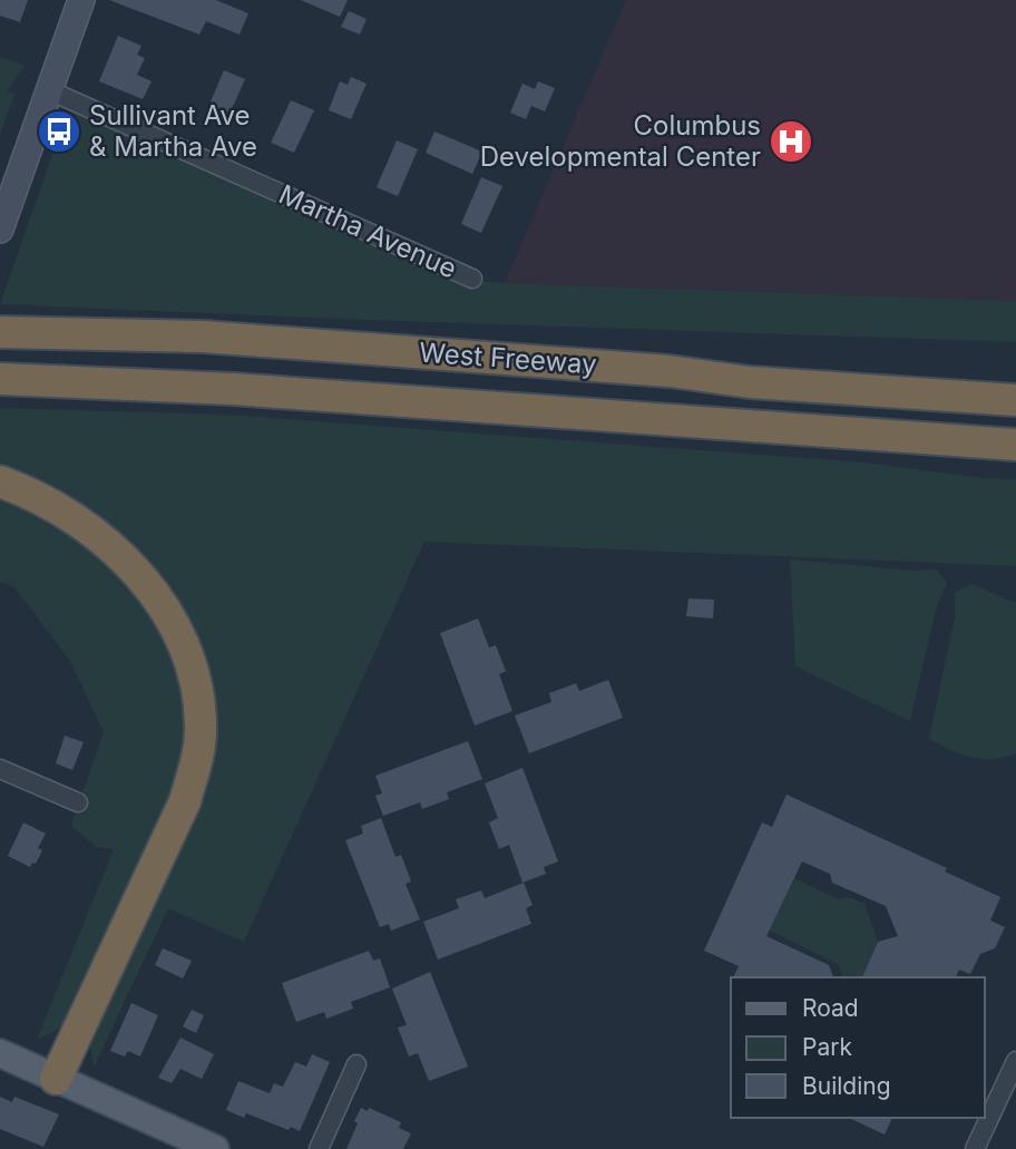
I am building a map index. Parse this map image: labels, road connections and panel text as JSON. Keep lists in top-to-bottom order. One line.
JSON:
{"streets":{"highway":["West Freeway"],"street":["Martha Avenue"]},"places":{"bus stop":["Sullivant Ave & Martha Ave"],"hospital":["Columbus Developmental Center"]},"legend":["Road","Park","Building"]}
